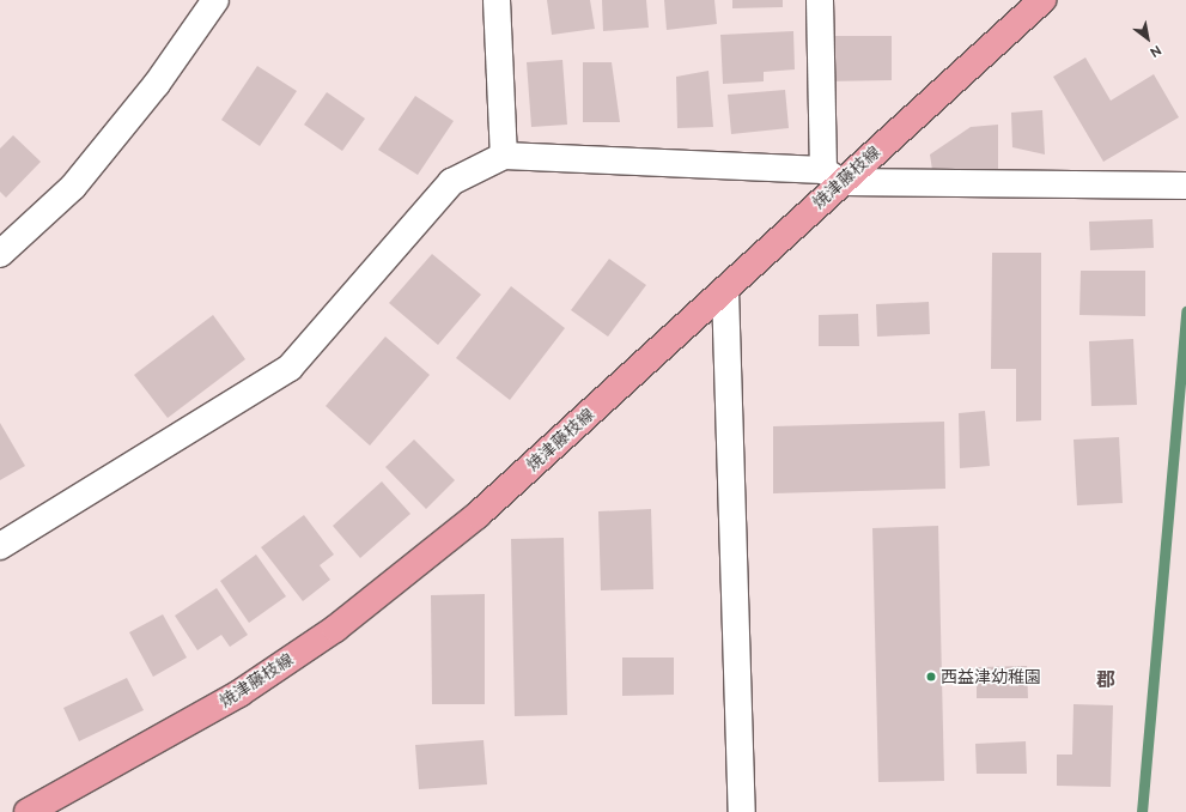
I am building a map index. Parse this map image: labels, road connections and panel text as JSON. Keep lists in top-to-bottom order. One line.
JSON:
{"streets":{"main road":["焼津藤枝線"]},"districts":["郡"],"places":["西益津幼稚園"],"north":"bottom right"}
